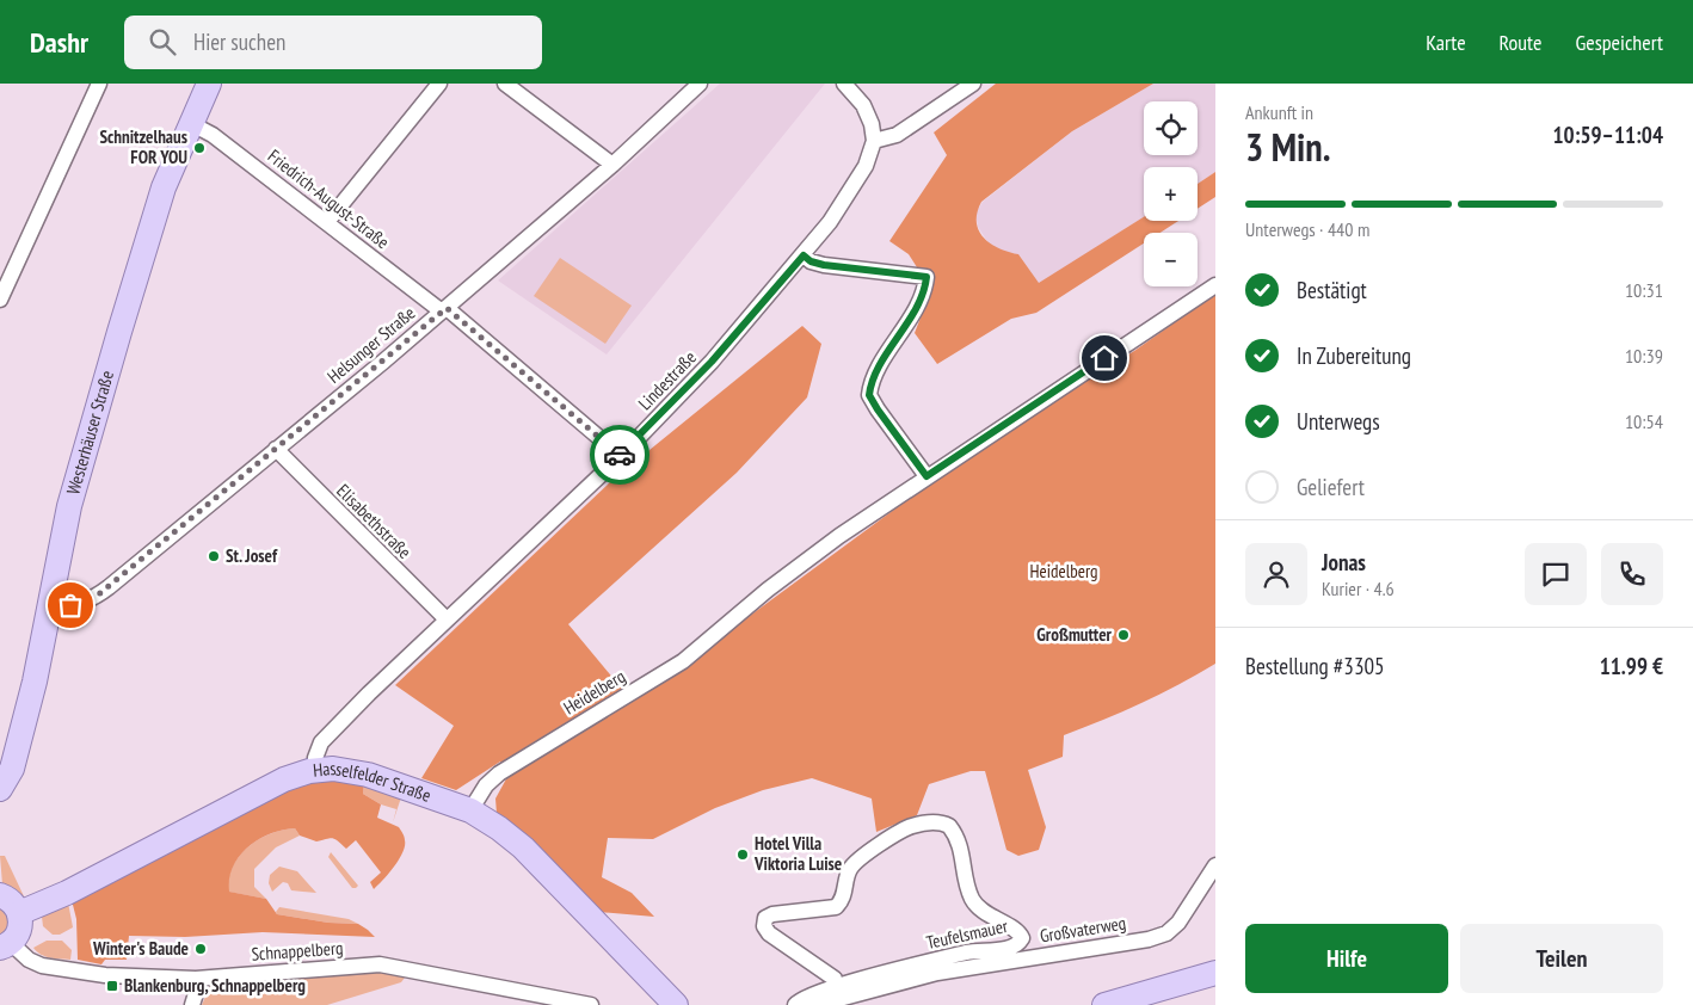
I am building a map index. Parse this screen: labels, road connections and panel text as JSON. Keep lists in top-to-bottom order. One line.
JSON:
{"streets":{"main road":["Westerhäuser Straße","Hasselfelder Straße"],"street":["Friedrich-August-Straße","Helsunger Straße","Lindestraße","Elisabethstraße","Heidelberg","Großvaterweg","Teufelsmauer","Schnappelberg"]},"crossings":[["Friedrich-August-Straße","Helsunger Straße"],["Friedrich-August-Straße","Lindestraße"],["Friedrich-August-Straße","Westerhäuser Straße"],["Helsunger Straße","Westerhäuser Straße"],["Helsunger Straße","Elisabethstraße"],["Lindestraße","Elisabethstraße"],["Lindestraße","Hasselfelder Straße"],["Heidelberg","Hasselfelder Straße"]],"parks":["Heidelberg"],"places":{"other":["Schnitzelhaus FOR YOU","St. Josef","Großmutter","Hotel Villa Viktoria Luise","Winter's Baude"],"transit":["Blankenburg, Schnappelberg"]},"page":{"header":"Dashr","search":"Hier suchen","nav":["Karte","Route","Gespeichert"],"heading":["3 Min.","Ankunft in","10:59–11:04"],"panel":["Jonas","Kurier · 4.6","Bestellung #3305","11.99 €"],"map_buttons":["+","−"],"bar":"Unterwegs · 440 m","list":[["Bestätigt","10:31"],["In Zubereitung","10:39"],["Unterwegs","10:54"],"Geliefert"],"buttons":["Hilfe","Teilen"]}}
